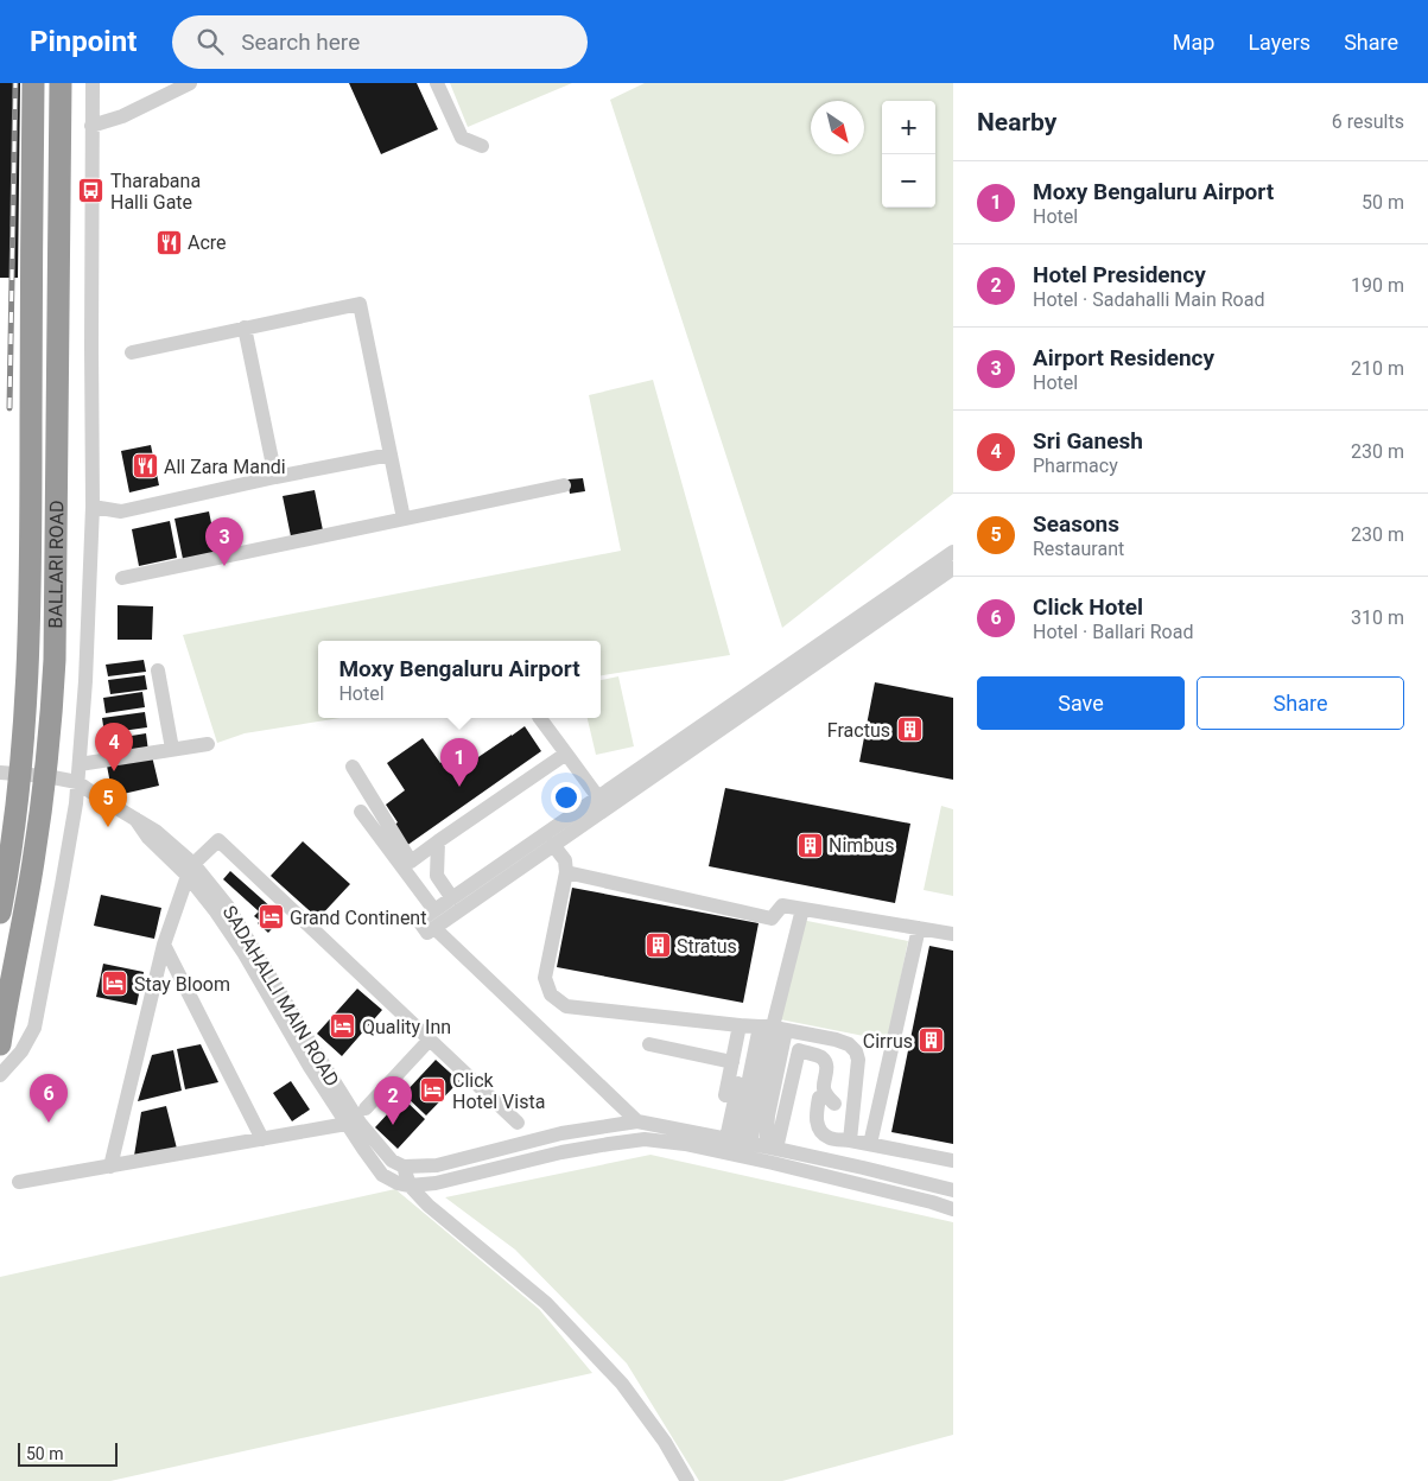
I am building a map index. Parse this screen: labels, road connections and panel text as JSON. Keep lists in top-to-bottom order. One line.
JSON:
{"streets":{"highway":["BALLARI ROAD"],"street":["SADAHALLI MAIN ROAD"]},"places":{"bus stop":["Tharabana Halli Gate"],"restaurant":["Acre","All Zara Mandi"],"building":["Fractus","Nimbus","Stratus","Cirrus"],"hotel":["Grand Continent","Stay Bloom","Quality Inn","Click Hotel Vista"]},"scale_bar":"50 m","north":"bottom right","page":{"header":"Pinpoint","search":"Search here","nav":["Map","Layers","Share"],"heading":["Nearby","6 results"],"map_buttons":["+","−"],"list":[{"mark":"1","name":"Moxy Bengaluru Airport","note":"Hotel","value":"50 m"},{"mark":"2","name":"Hotel Presidency","note":"Hotel · Sadahalli Main Road","value":"190 m"},{"mark":"3","name":"Airport Residency","note":"Hotel","value":"210 m"},{"mark":"4","name":"Sri Ganesh","note":"Pharmacy","value":"230 m"},{"mark":"5","name":"Seasons","note":"Restaurant","value":"230 m"},{"mark":"6","name":"Click Hotel","note":"Hotel · Ballari Road","value":"310 m"}],"pins":["3","4","1","5","6","2"],"popup":["Moxy Bengaluru Airport","Hotel"],"buttons":["Save","Share"],"scale":"50 m"}}
